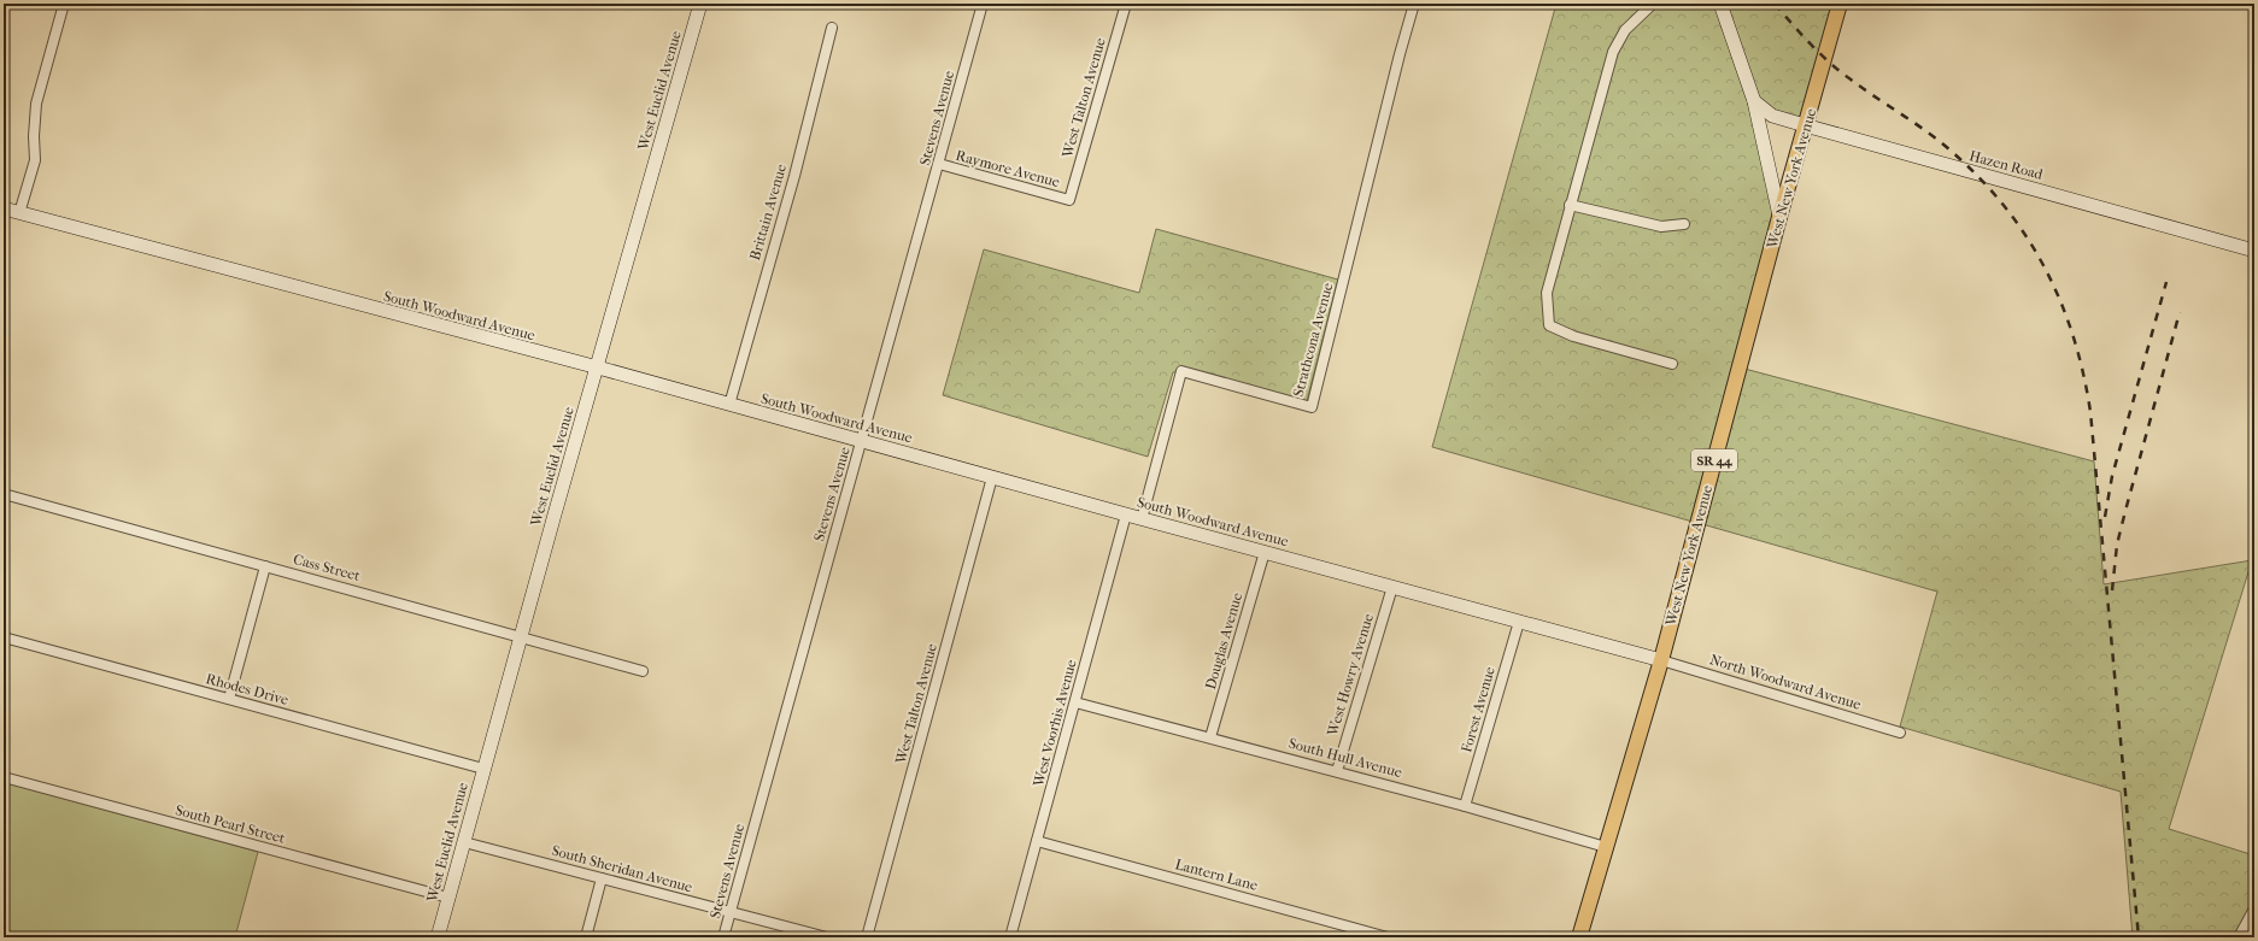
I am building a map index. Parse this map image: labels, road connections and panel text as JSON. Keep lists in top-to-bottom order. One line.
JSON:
{"streets":{"main road":["West New York Avenue","SR 44"],"street":["West Euclid Avenue","West Talton Avenue","Stevens Avenue","Hazen Road","Raymore Avenue","Brittain Avenue","South Woodward Avenue","Strathcona Avenue","Cass Street","Douglas Avenue","West Howry Avenue","North Woodward Avenue","Rhodes Drive","Forest Avenue","West Voorhis Avenue","South Hull Avenue","South Pearl Street","South Sheridan Avenue","Lantern Lane"]},"crossings":[["West Euclid Avenue","South Woodward Avenue"],["West Euclid Avenue","Cass Street"],["West Euclid Avenue","Rhodes Drive"],["West Euclid Avenue","South Pearl Street"],["West Euclid Avenue","South Sheridan Avenue"],["West Talton Avenue","Raymore Avenue"],["West Talton Avenue","South Woodward Avenue"],["Stevens Avenue","Raymore Avenue"],["Stevens Avenue","South Woodward Avenue"],["Stevens Avenue","South Sheridan Avenue"],["Hazen Road","West New York Avenue"],["West New York Avenue","South Woodward Avenue"],["West New York Avenue","North Woodward Avenue"],["West New York Avenue","South Hull Avenue"],["Brittain Avenue","South Woodward Avenue"],["South Woodward Avenue","Strathcona Avenue"],["South Woodward Avenue","Douglas Avenue"],["South Woodward Avenue","West Howry Avenue"],["South Woodward Avenue","North Woodward Avenue"],["South Woodward Avenue","Forest Avenue"],["South Woodward Avenue","West Voorhis Avenue"],["Douglas Avenue","South Hull Avenue"],["West Howry Avenue","South Hull Avenue"],["Forest Avenue","South Hull Avenue"],["West Voorhis Avenue","South Hull Avenue"],["West Voorhis Avenue","Lantern Lane"]]}
